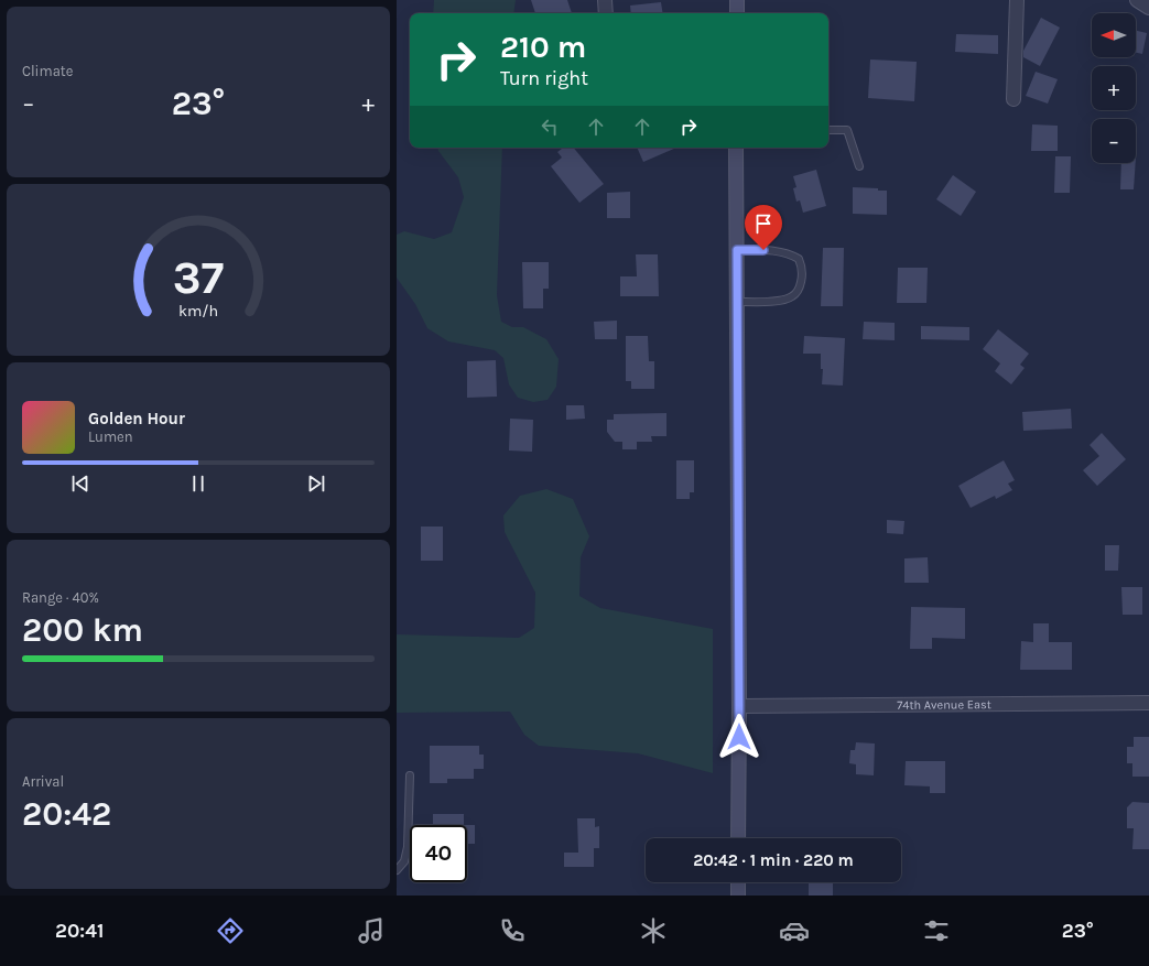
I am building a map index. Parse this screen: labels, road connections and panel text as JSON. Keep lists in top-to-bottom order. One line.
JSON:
{"streets":{"street":["74th Avenue East"]},"north":"left","page":{"tile":["Climate",["Range · 40%","200 km"],["Arrival","20:42"]],"map_buttons":["+","−"],"turn":["210 m","Turn right"],"heat":["−","23°","+"],"song":["Golden Hour","Lumen"],"limit":"40","trip":"20:42 · 1 min · 220 m","tabs":["20:41","23°"],"gauge":["37","km/h"]}}
